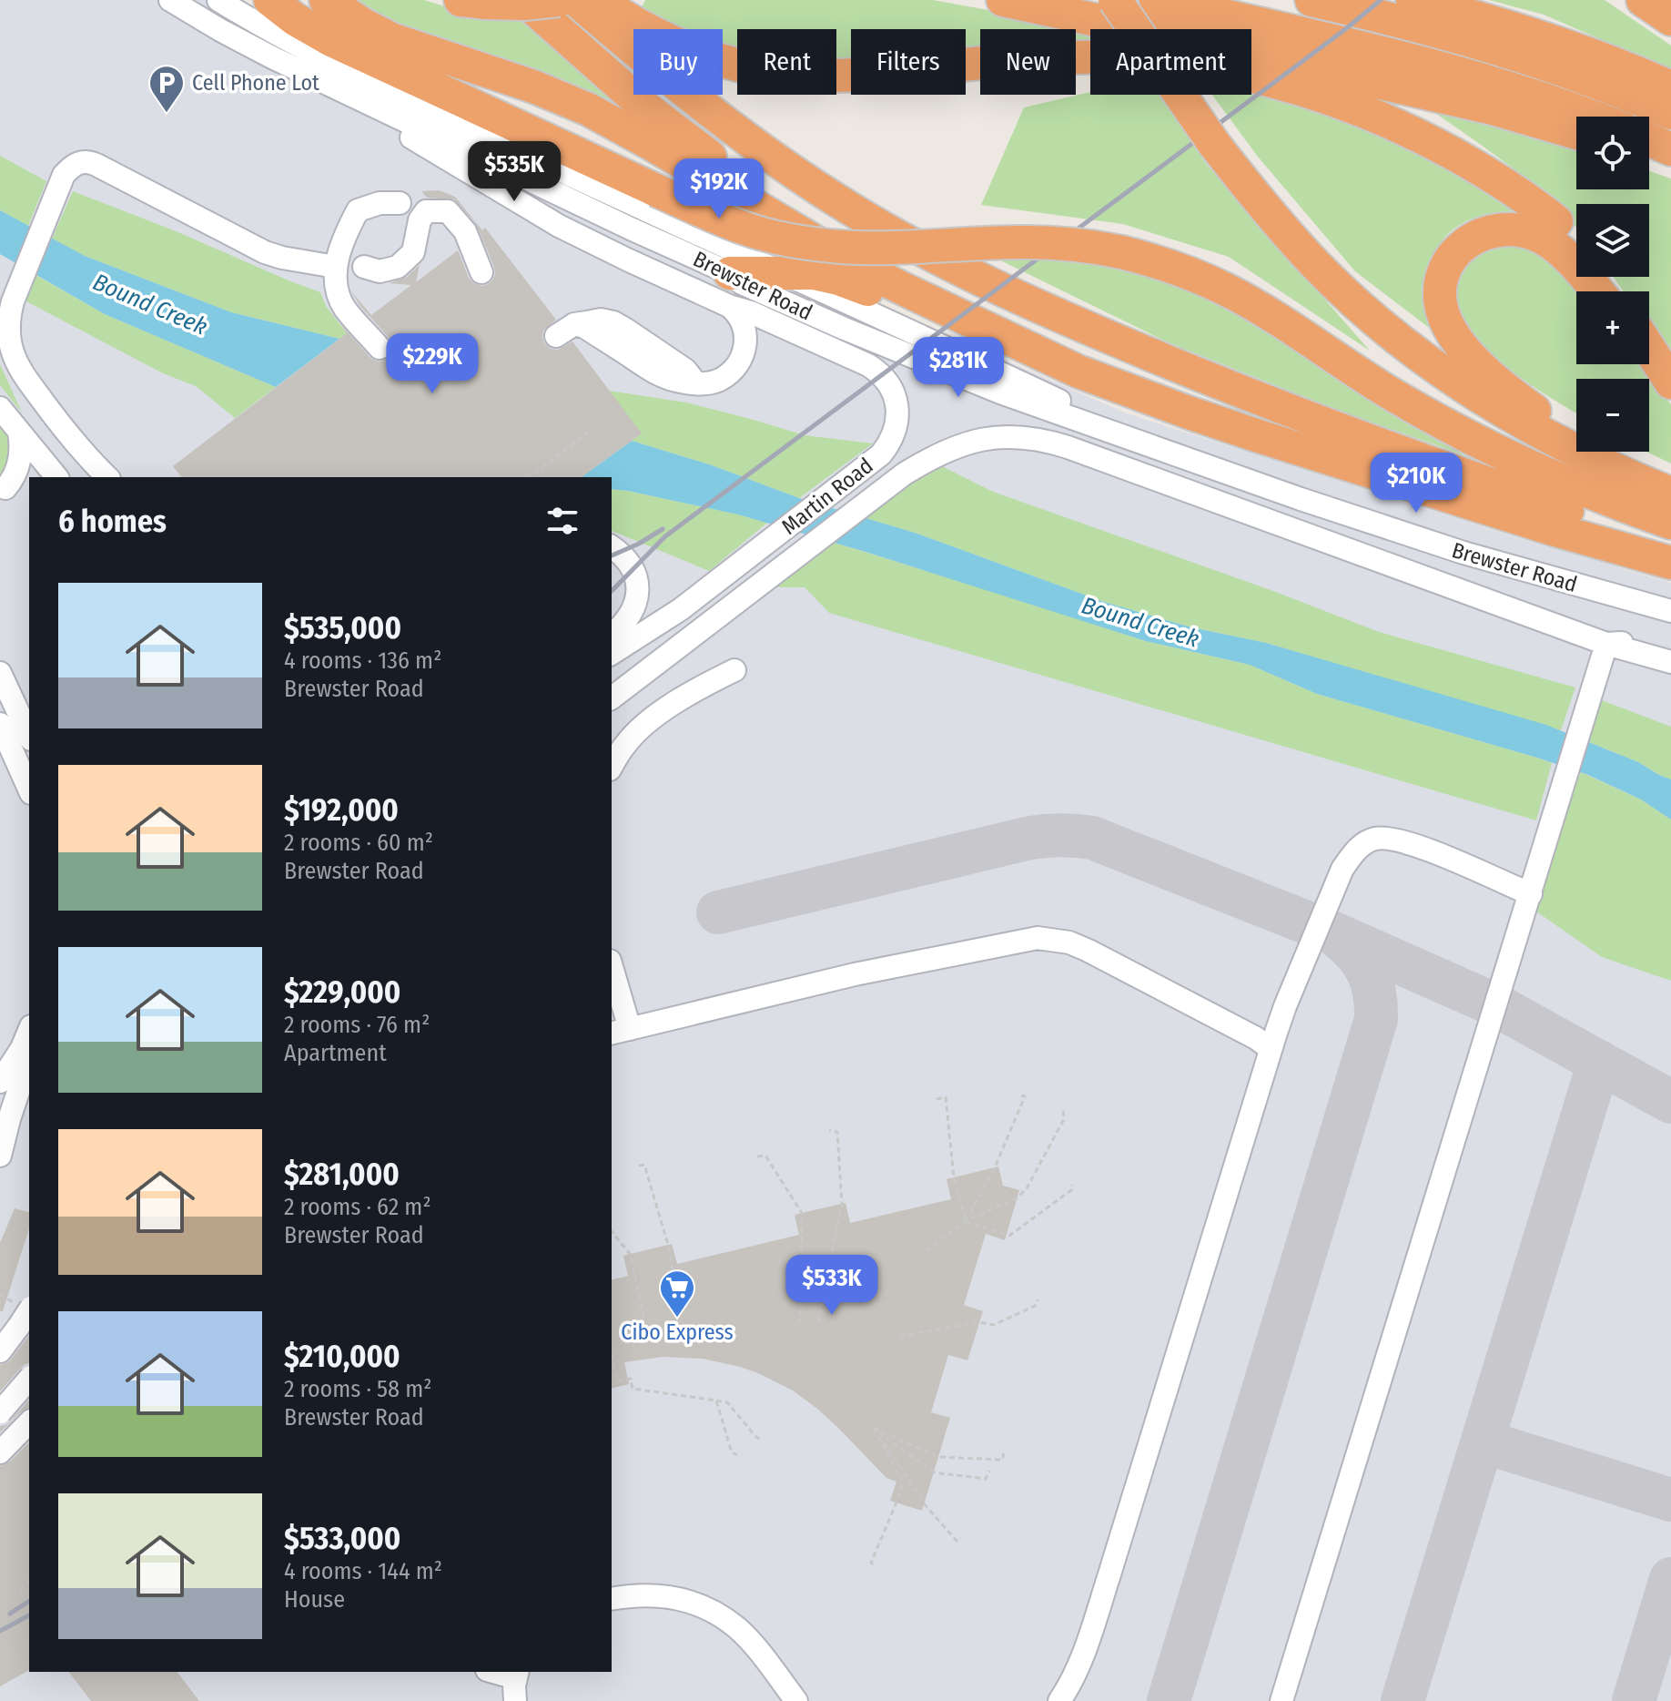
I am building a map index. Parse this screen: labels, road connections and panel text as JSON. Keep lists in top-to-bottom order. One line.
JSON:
{"streets":{"street":["Brewster Road","Martin Road"]},"crossings":[["Brewster Road","Martin Road"]],"water":["Bound Creek"],"places":{"parking":["Cell Phone Lot"],"supermarket":["Cibo Express"]},"page":{"chip":["Buy","Rent","Filters","New","Apartment"],"map_buttons":["+","−"],"price":["$535K","$192K","$229K","$281K","$210K","$533K"],"heading":"6 homes","list":[{"name":"$535,000","note":"4 rooms · 136 m² · Brewster Road"},{"name":"$192,000","note":"2 rooms · 60 m² · Brewster Road"},{"name":"$229,000","note":"2 rooms · 76 m² · Apartment"},{"name":"$281,000","note":"2 rooms · 62 m² · Brewster Road"},{"name":"$210,000","note":"2 rooms · 58 m² · Brewster Road"},{"name":"$533,000","note":"4 rooms · 144 m² · House"}]}}
